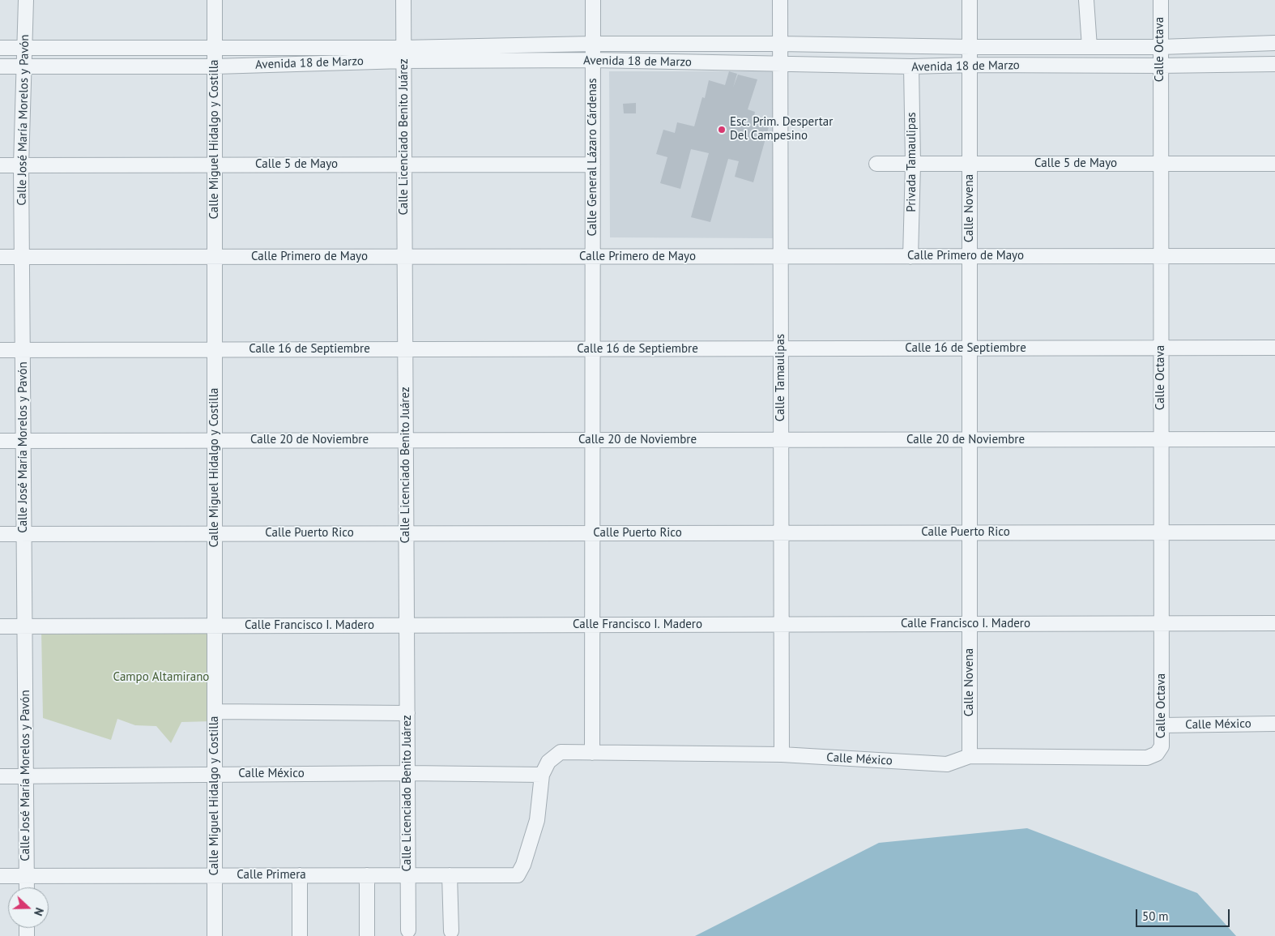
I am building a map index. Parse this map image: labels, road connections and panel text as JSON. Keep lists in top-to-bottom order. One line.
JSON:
{"streets":{"street":["Calle Octava","Avenida 18 de Marzo","Calle José María Morelos y Pavón","Calle Licenciado Benito Juárez","Calle Miguel Hidalgo y Costilla","Calle General Lázaro Cárdenas","Privada Tamaulipas","Calle 5 de Mayo","Calle Novena","Calle Primero de Mayo","Calle 16 de Septiembre","Calle Tamaulipas","Calle 20 de Noviembre","Calle Puerto Rico","Calle Francisco I. Madero","Calle México","Calle Primera"]},"crossings":[["Calle Octava","Avenida 18 de Marzo"],["Calle Octava","Calle 5 de Mayo"],["Calle Octava","Calle Primero de Mayo"],["Calle Octava","Calle 16 de Septiembre"],["Calle Octava","Calle 20 de Noviembre"],["Calle Octava","Calle Puerto Rico"],["Calle Octava","Calle Francisco I. Madero"],["Calle Octava","Calle México"],["Avenida 18 de Marzo","Calle José María Morelos y Pavón"],["Avenida 18 de Marzo","Calle Licenciado Benito Juárez"],["Avenida 18 de Marzo","Calle Miguel Hidalgo y Costilla"],["Avenida 18 de Marzo","Calle General Lázaro Cárdenas"],["Avenida 18 de Marzo","Privada Tamaulipas"],["Avenida 18 de Marzo","Calle Novena"],["Avenida 18 de Marzo","Calle Tamaulipas"],["Calle José María Morelos y Pavón","Calle 5 de Mayo"],["Calle José María Morelos y Pavón","Calle Primero de Mayo"],["Calle José María Morelos y Pavón","Calle 16 de Septiembre"],["Calle José María Morelos y Pavón","Calle 20 de Noviembre"],["Calle José María Morelos y Pavón","Calle Puerto Rico"],["Calle José María Morelos y Pavón","Calle Francisco I. Madero"],["Calle José María Morelos y Pavón","Calle México"],["Calle José María Morelos y Pavón","Calle Primera"],["Calle Licenciado Benito Juárez","Calle 5 de Mayo"],["Calle Licenciado Benito Juárez","Calle Primero de Mayo"],["Calle Licenciado Benito Juárez","Calle 16 de Septiembre"],["Calle Licenciado Benito Juárez","Calle 20 de Noviembre"],["Calle Licenciado Benito Juárez","Calle Puerto Rico"],["Calle Licenciado Benito Juárez","Calle Francisco I. Madero"],["Calle Licenciado Benito Juárez","Calle México"],["Calle Licenciado Benito Juárez","Calle Primera"],["Calle Miguel Hidalgo y Costilla","Calle 5 de Mayo"],["Calle Miguel Hidalgo y Costilla","Calle Primero de Mayo"],["Calle Miguel Hidalgo y Costilla","Calle 16 de Septiembre"],["Calle Miguel Hidalgo y Costilla","Calle 20 de Noviembre"],["Calle Miguel Hidalgo y Costilla","Calle Puerto Rico"],["Calle Miguel Hidalgo y Costilla","Calle Francisco I. Madero"],["Calle Miguel Hidalgo y Costilla","Calle México"],["Calle Miguel Hidalgo y Costilla","Calle Primera"],["Calle General Lázaro Cárdenas","Calle 5 de Mayo"],["Calle General Lázaro Cárdenas","Calle Primero de Mayo"],["Calle General Lázaro Cárdenas","Calle 16 de Septiembre"],["Calle General Lázaro Cárdenas","Calle 20 de Noviembre"],["Calle General Lázaro Cárdenas","Calle Puerto Rico"],["Calle General Lázaro Cárdenas","Calle Francisco I. Madero"],["Calle General Lázaro Cárdenas","Calle México"],["Privada Tamaulipas","Calle 5 de Mayo"],["Privada Tamaulipas","Calle Primero de Mayo"],["Calle 5 de Mayo","Calle Novena"],["Calle Novena","Calle Primero de Mayo"],["Calle Novena","Calle 16 de Septiembre"],["Calle Novena","Calle 20 de Noviembre"],["Calle Novena","Calle Puerto Rico"],["Calle Novena","Calle Francisco I. Madero"],["Calle Novena","Calle México"],["Calle Primero de Mayo","Calle Tamaulipas"],["Calle 16 de Septiembre","Calle Tamaulipas"],["Calle Tamaulipas","Calle 20 de Noviembre"],["Calle Tamaulipas","Calle Puerto Rico"],["Calle Tamaulipas","Calle Francisco I. Madero"],["Calle Tamaulipas","Calle México"],["Calle México","Calle Primera"]],"parks":["Campo Altamirano"],"places":["Esc. Prim. Despertar Del Campesino"],"scale_bar":"50 m","north":"right"}
